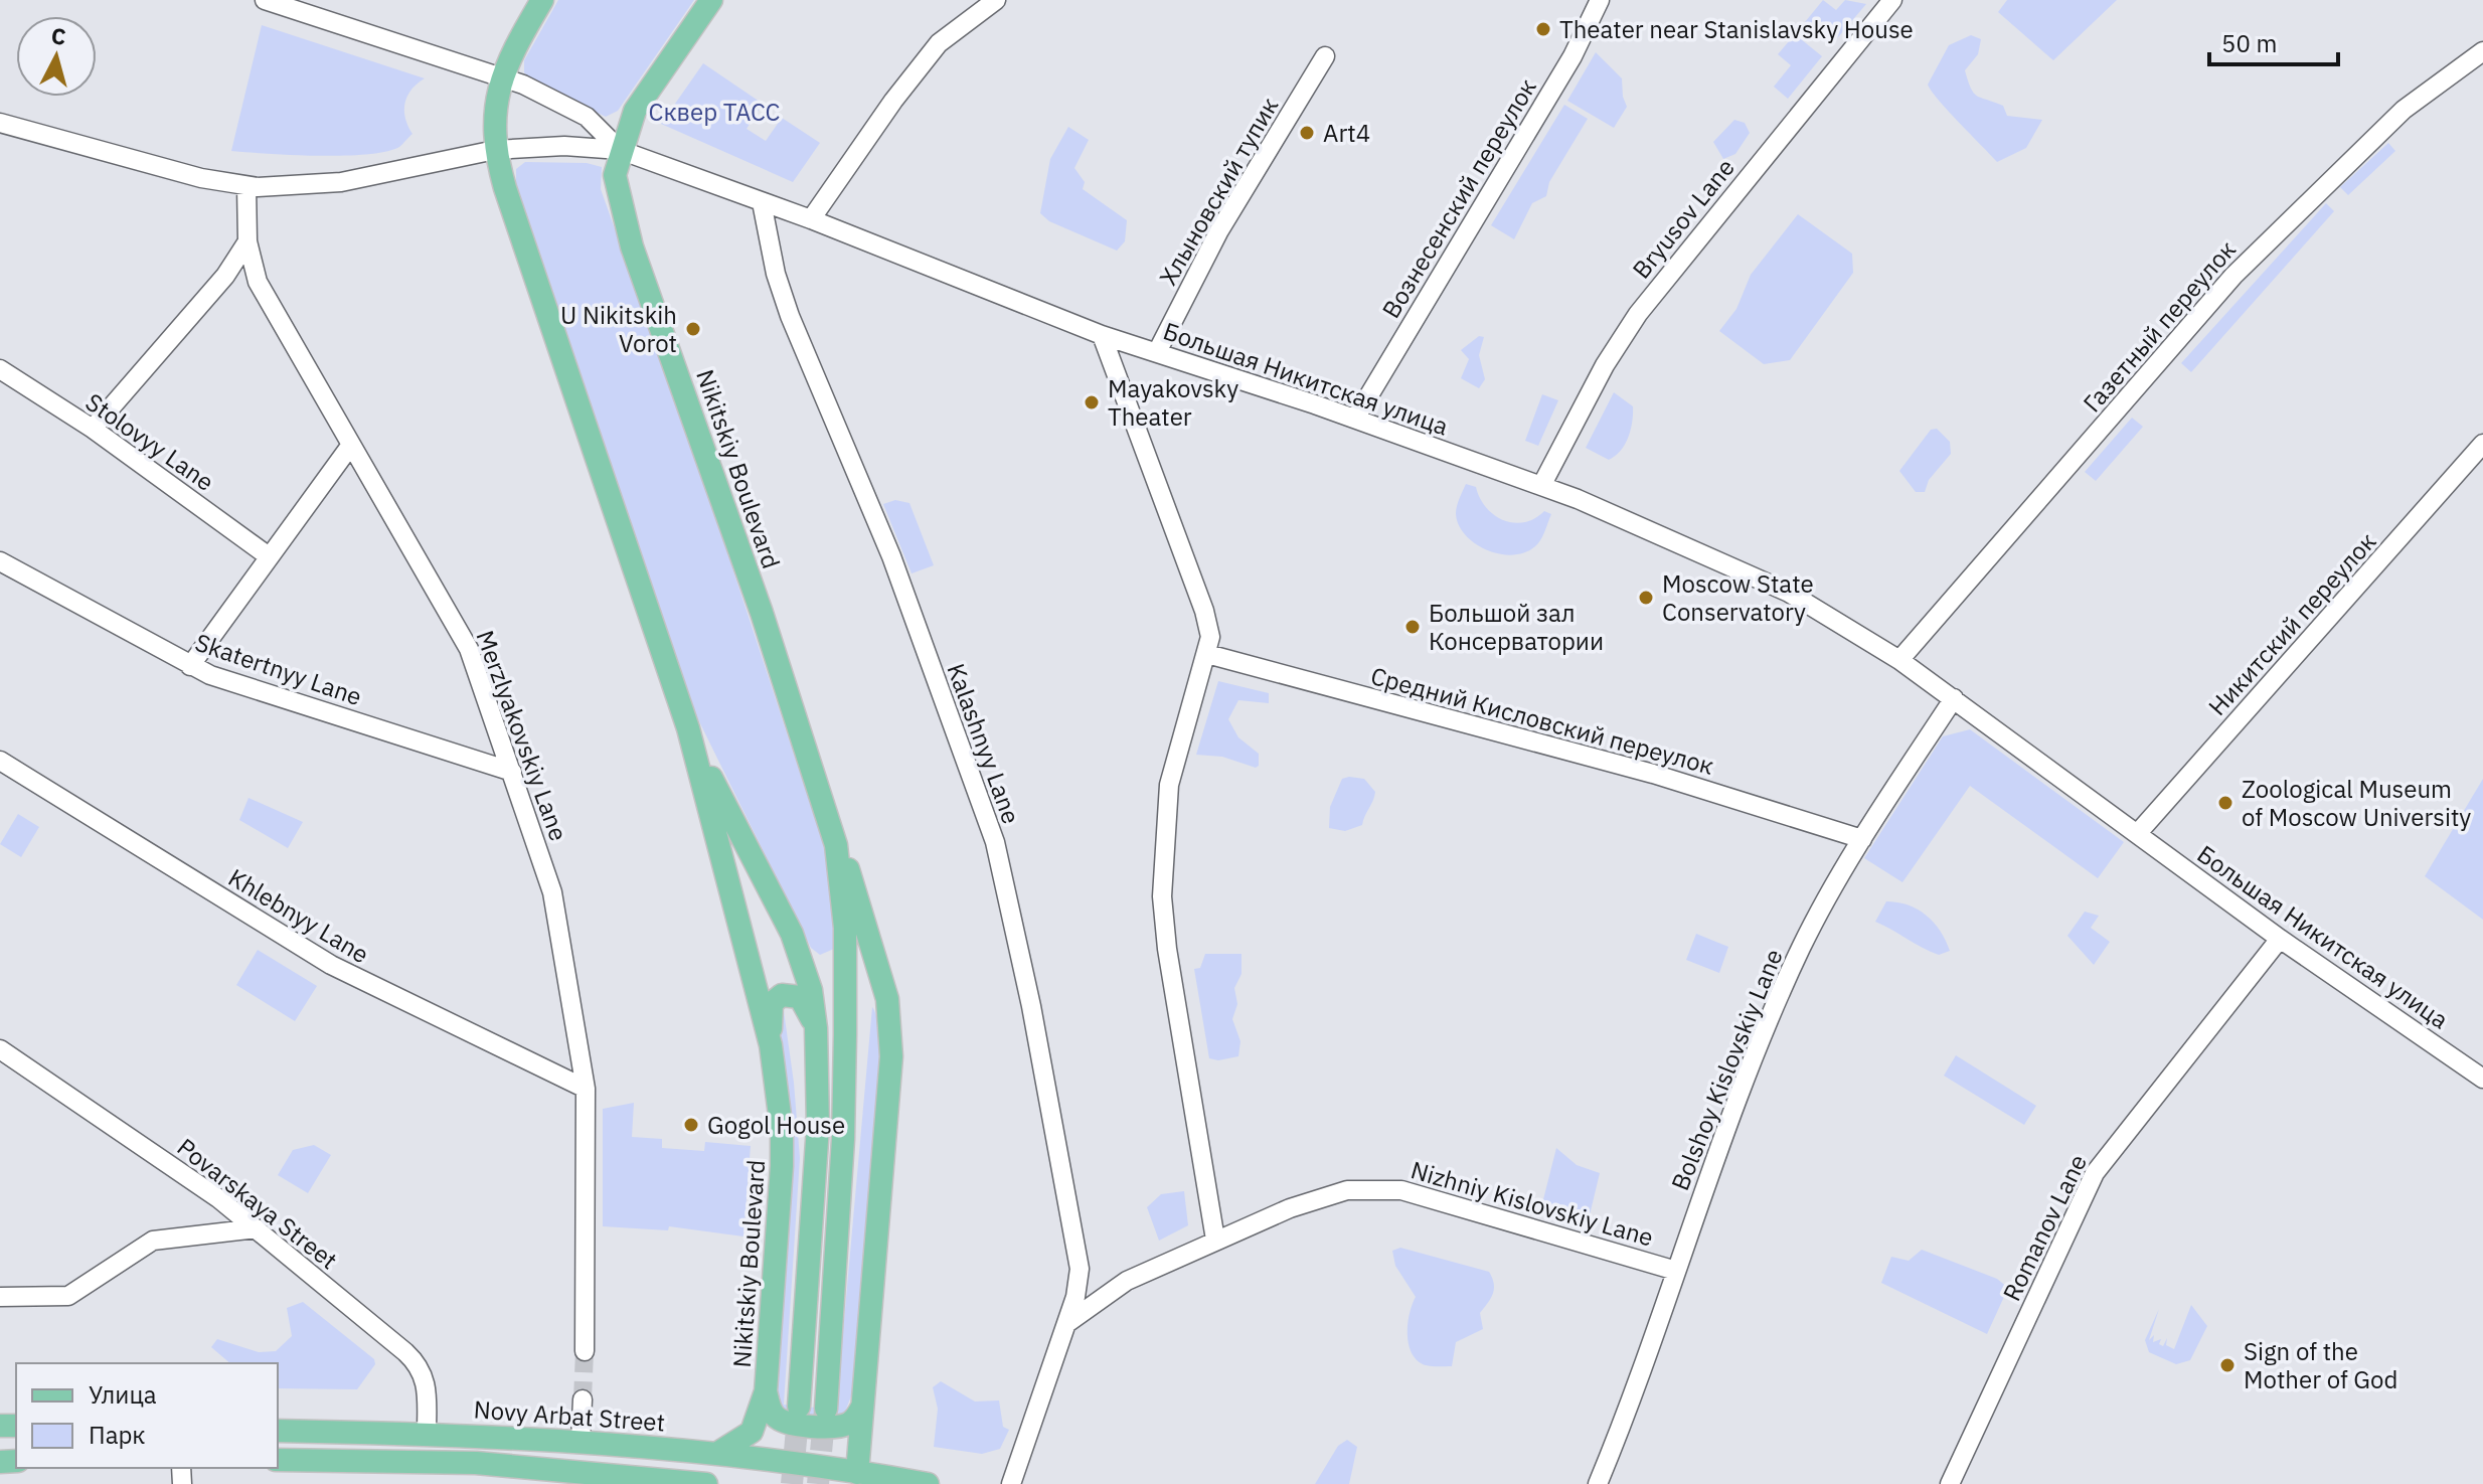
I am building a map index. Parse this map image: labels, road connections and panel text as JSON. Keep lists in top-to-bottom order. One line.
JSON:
{"streets":{"main road":["Nikitskiy Boulevard","Novy Arbat Street"],"street":["Хлыновский тупик","Вознесенский переулок","Bryusov Lane","Газетный переулок","Большая Никитская улица","Stolovyy Lane","Никитский переулок","Skatertnyy Lane","Средний Кисловский переулок","Merzlyakovskiy Lane","Kalashnyy Lane","Khlebnyy Lane","Bolshoy Kislovskiy Lane","Povarskaya Street","Nizhniy Kislovskiy Lane","Romanov Lane"]},"crossings":[["Хлыновский тупик","Большая Никитская улица"],["Вознесенский переулок","Большая Никитская улица"],["Bryusov Lane","Большая Никитская улица"],["Газетный переулок","Большая Никитская улица"],["Большая Никитская улица","Nikitskiy Boulevard"],["Большая Никитская улица","Никитский переулок"],["Большая Никитская улица","Kalashnyy Lane"],["Большая Никитская улица","Bolshoy Kislovskiy Lane"],["Большая Никитская улица","Romanov Lane"],["Nikitskiy Boulevard","Novy Arbat Street"],["Skatertnyy Lane","Merzlyakovskiy Lane"],["Средний Кисловский переулок","Bolshoy Kislovskiy Lane"],["Merzlyakovskiy Lane","Khlebnyy Lane"],["Kalashnyy Lane","Nizhniy Kislovskiy Lane"],["Bolshoy Kislovskiy Lane","Nizhniy Kislovskiy Lane"],["Povarskaya Street","Novy Arbat Street"]],"parks":["Сквер ТАСС"],"places":["Theater near Stanislavsky House","Art4","U Nikitskih Vorot","Mayakovsky Theater","Moscow State Conservatory","Большой зал Консерватории","Zoological Museum of Moscow University","Gogol House","Sign of the Mother of God"],"legend":["Улица","Парк"],"scale_bar":"50 m","north":"top"}
